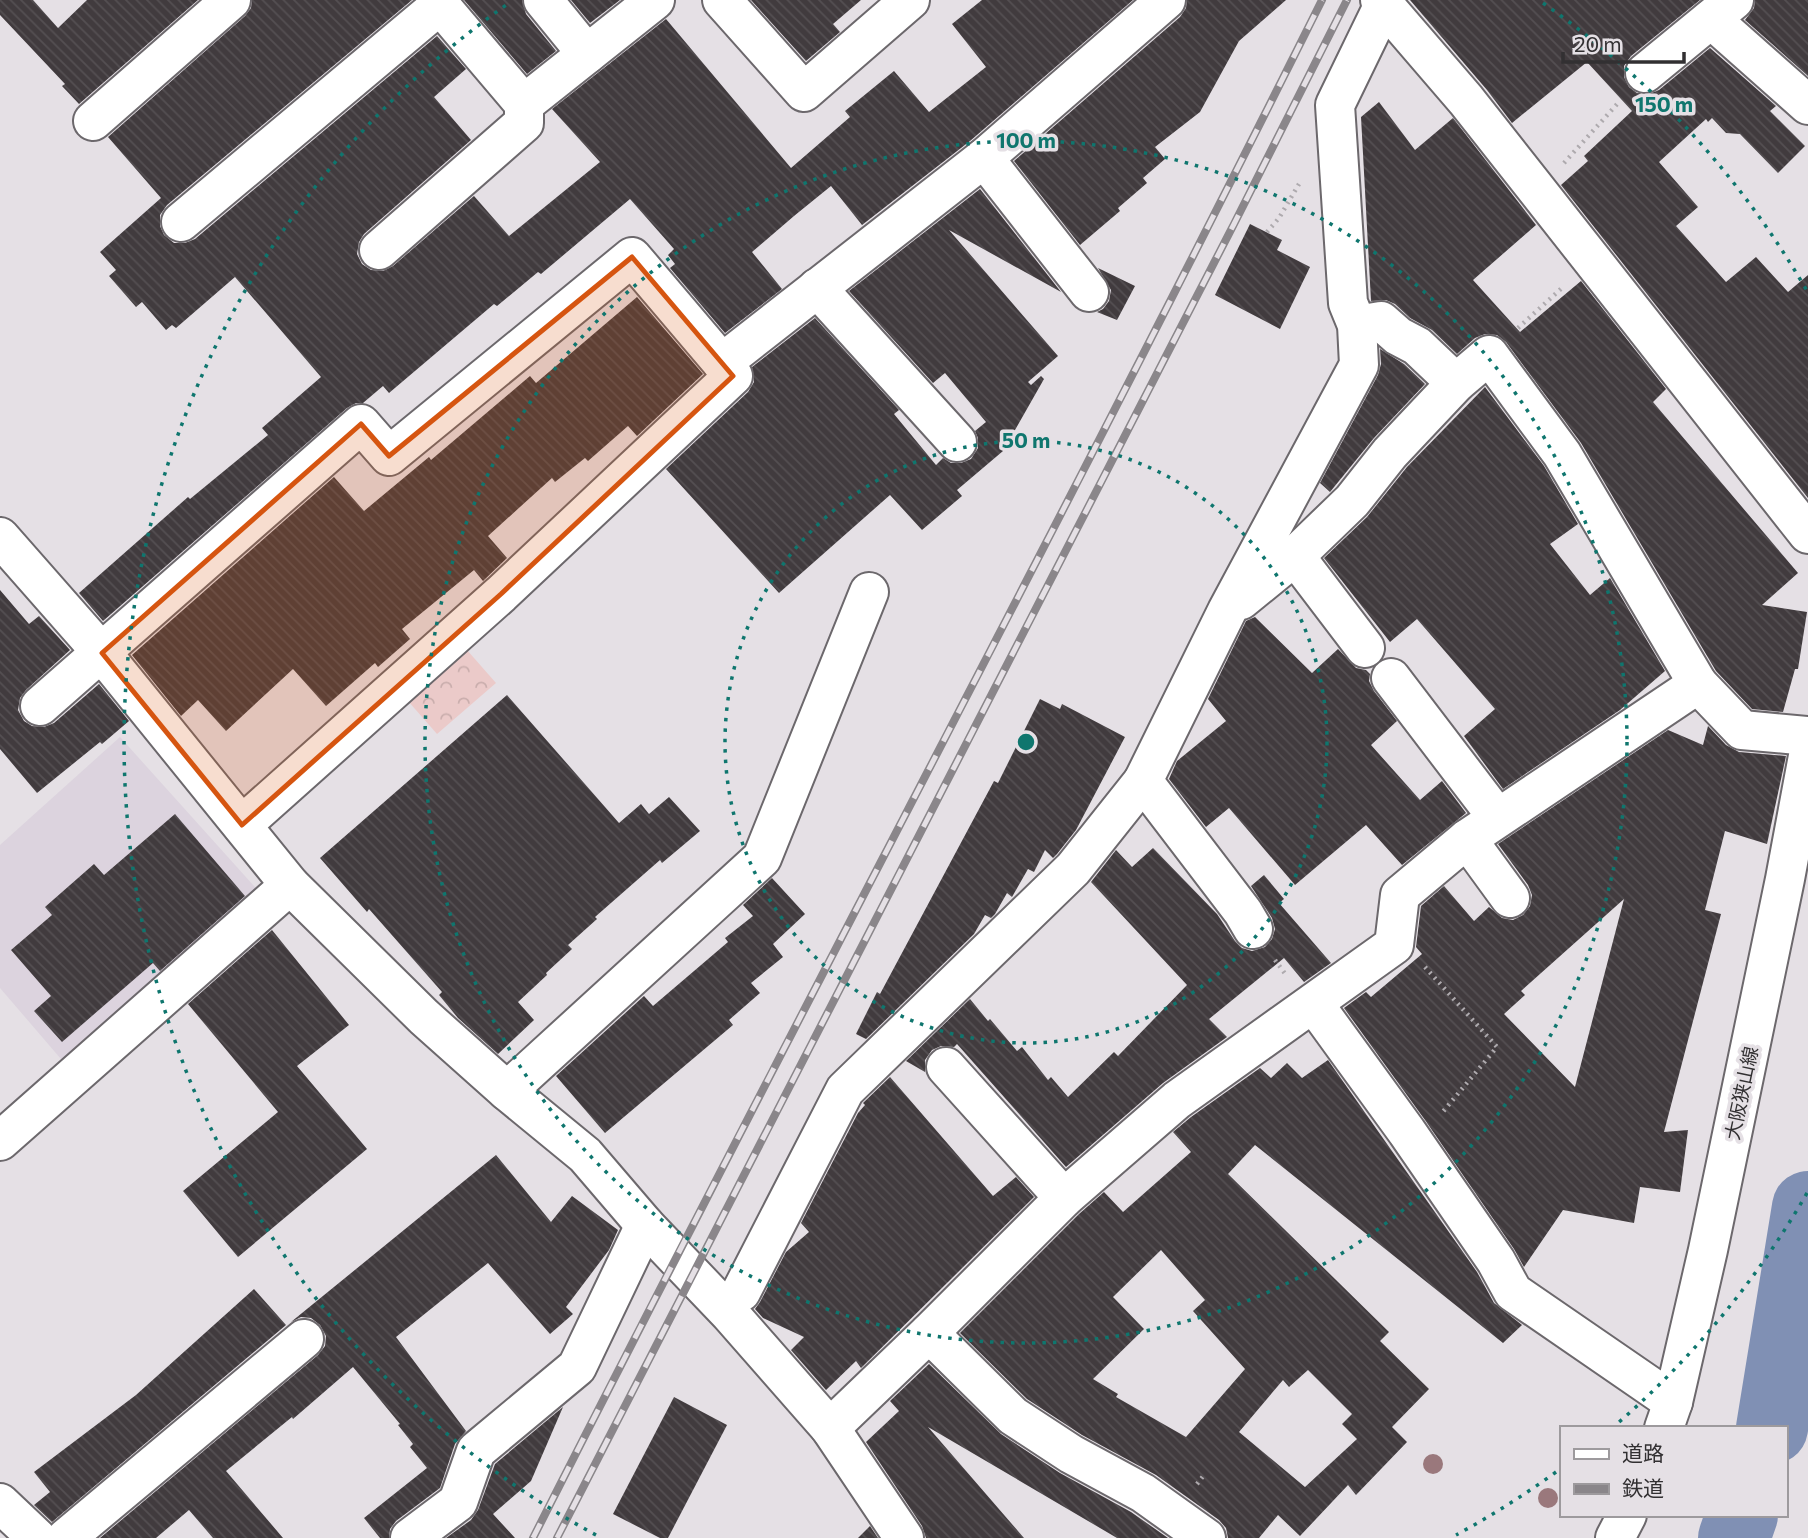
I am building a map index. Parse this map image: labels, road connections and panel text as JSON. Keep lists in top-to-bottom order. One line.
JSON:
{"streets":{"street":["大阪狭山線"]},"legend":["道路","鉄道"],"scale_bar":"20 m","rings":["150 m","100 m","50 m"]}
